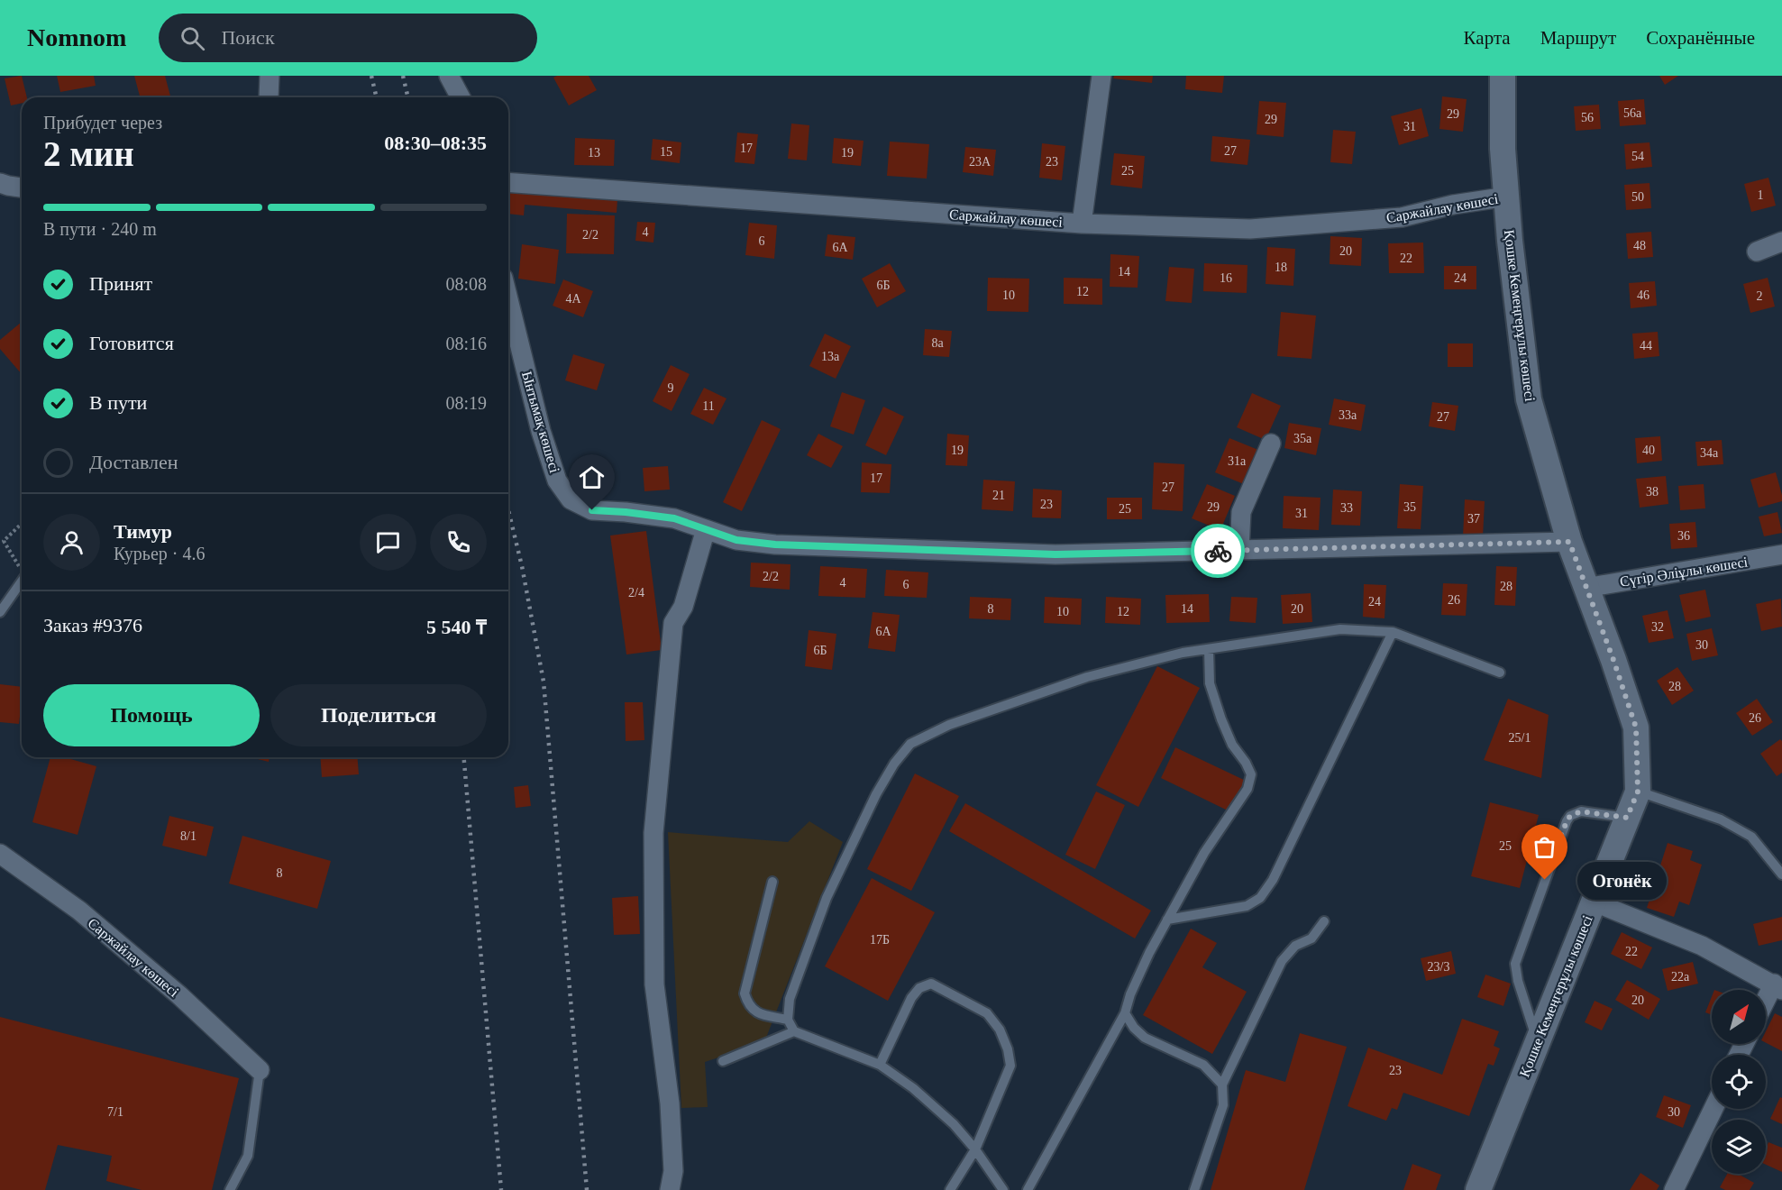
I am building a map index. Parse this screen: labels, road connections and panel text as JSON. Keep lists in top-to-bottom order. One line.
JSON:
{"streets":{"street":["Саржайлау көшесі","Қошке Кемеңгерұлы көшесі","Ынтымақ көшесі","Сүгір Әліұлы көшесі"]},"crossings":[["Саржайлау көшесі","Қошке Кемеңгерұлы көшесі"],["Қошке Кемеңгерұлы көшесі","Ынтымақ көшесі"],["Қошке Кемеңгерұлы көшесі","Сүгір Әліұлы көшесі"]],"places":["Огонёк"],"house_numbers":["56а","29","56","29","31","17","27","15","13","19","54","23А","23","25","1","50","4","2/2","6","48","6А","20","22","18","14","16","24","6Б","12","10","46","2","4А","8а","44","13а","9","11","33а","27","35а","19","40","34а","31а","17","27","38","21","23","29","35","33","25","31","37","36","2/2","4","6","28","2/4","26","24","8","14","20","10","12","32","6А","30","6Б","28","26","25/1","8/1","25","8","17Б","22","23/3","22а","20","23","7/1","30"],"north":"top right","page":{"header":"Nomnom","search":"Поиск","nav":["Карта","Маршрут","Сохранённые"],"heading":["2 мин","Прибудет через","08:30–08:35"],"panel":["Тимур","Курьер · 4.6","Заказ #9376","5 540 ₸"],"bar":"В пути · 240 m","list":[["Принят","08:08"],["Готовится","08:16"],["В пути","08:19"],"Доставлен"],"buttons":["Помощь","Поделиться"],"bubble":"Огонёк"}}
